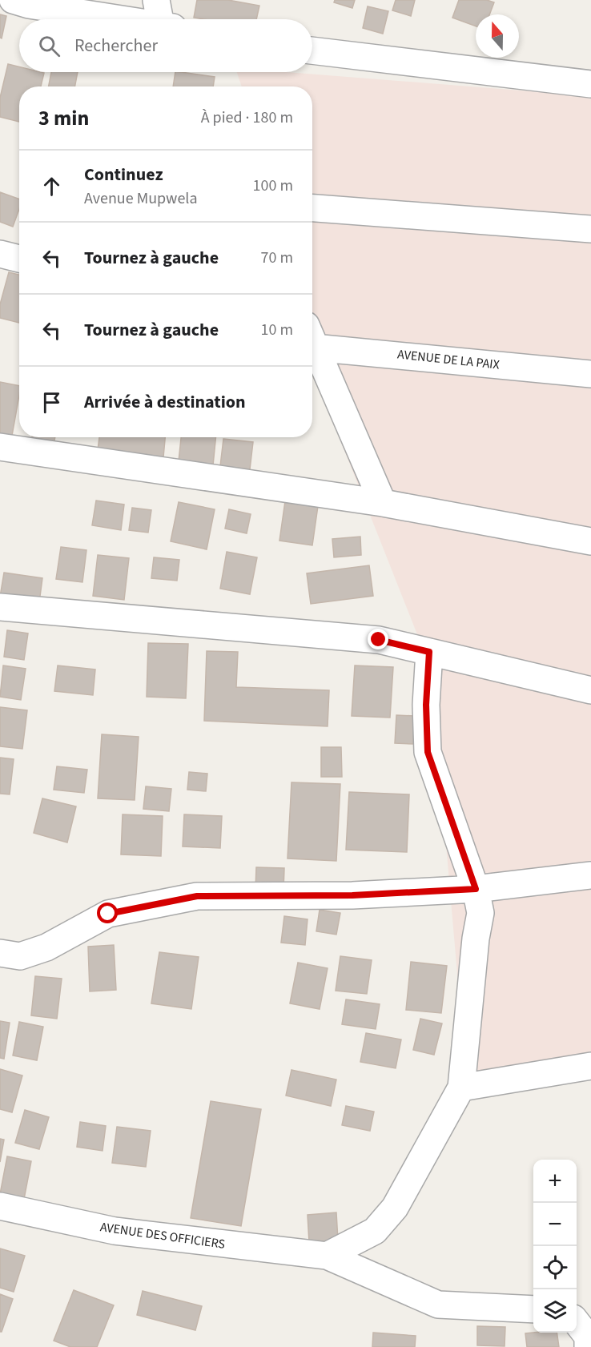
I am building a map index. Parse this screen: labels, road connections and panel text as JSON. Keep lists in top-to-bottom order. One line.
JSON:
{"streets":{"street":["AVENUE DE LA PAIX","AVENUE DES OFFICIERS"]},"north":"top","page":{"search":"Rechercher","heading":["3 min","À pied · 180 m"],"list":[["Continuez","Avenue Mupwela","100 m"],["Tournez à gauche","70 m"],["Tournez à gauche","10 m"],"Arrivée à destination"],"map_buttons":["+","−"]}}
